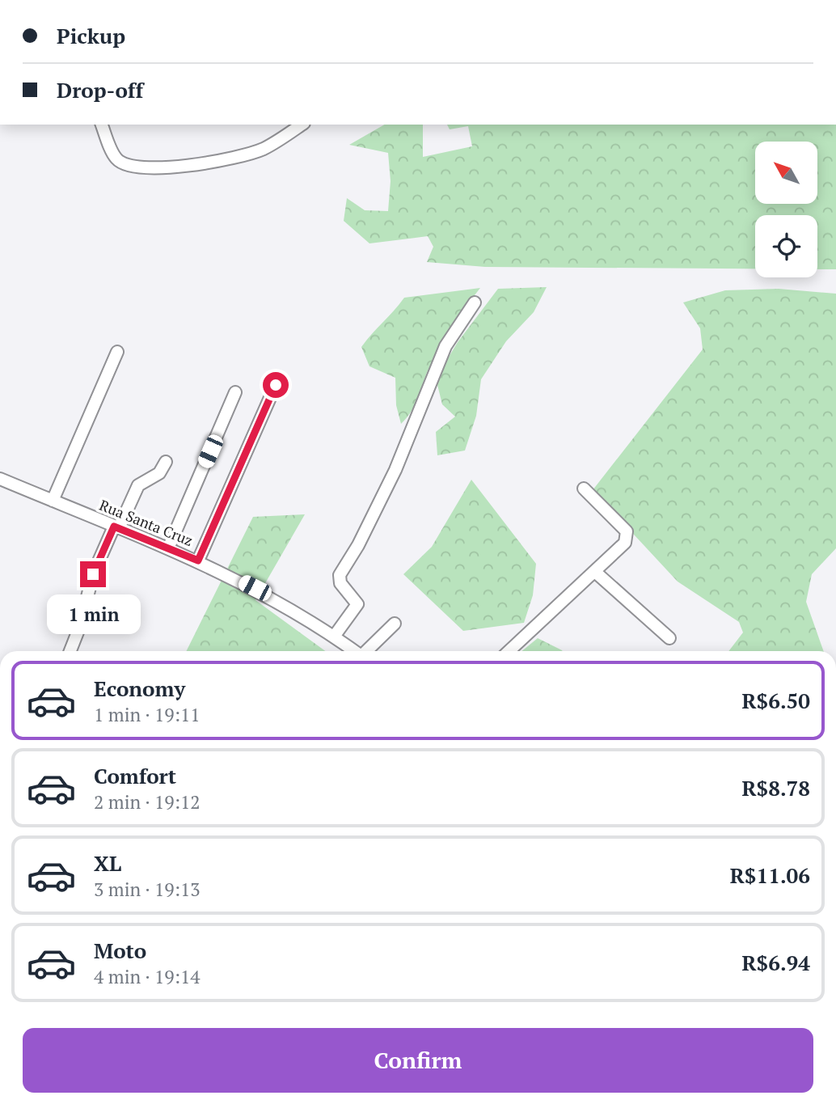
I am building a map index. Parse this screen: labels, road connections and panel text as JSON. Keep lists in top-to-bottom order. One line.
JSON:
{"streets":{"street":["Rua Santa Cruz"]},"north":"top left","page":{"banner":["Pickup","Drop-off"],"bubble":"1 min","list":[{"name":"Economy","note":"1 min · 19:11","value":"R$6.50"},{"name":"Comfort","note":"2 min · 19:12","value":"R$8.78"},{"name":"XL","note":"3 min · 19:13","value":"R$11.06"},{"name":"Moto","note":"4 min · 19:14","value":"R$6.94"}],"buttons":"Confirm"}}
